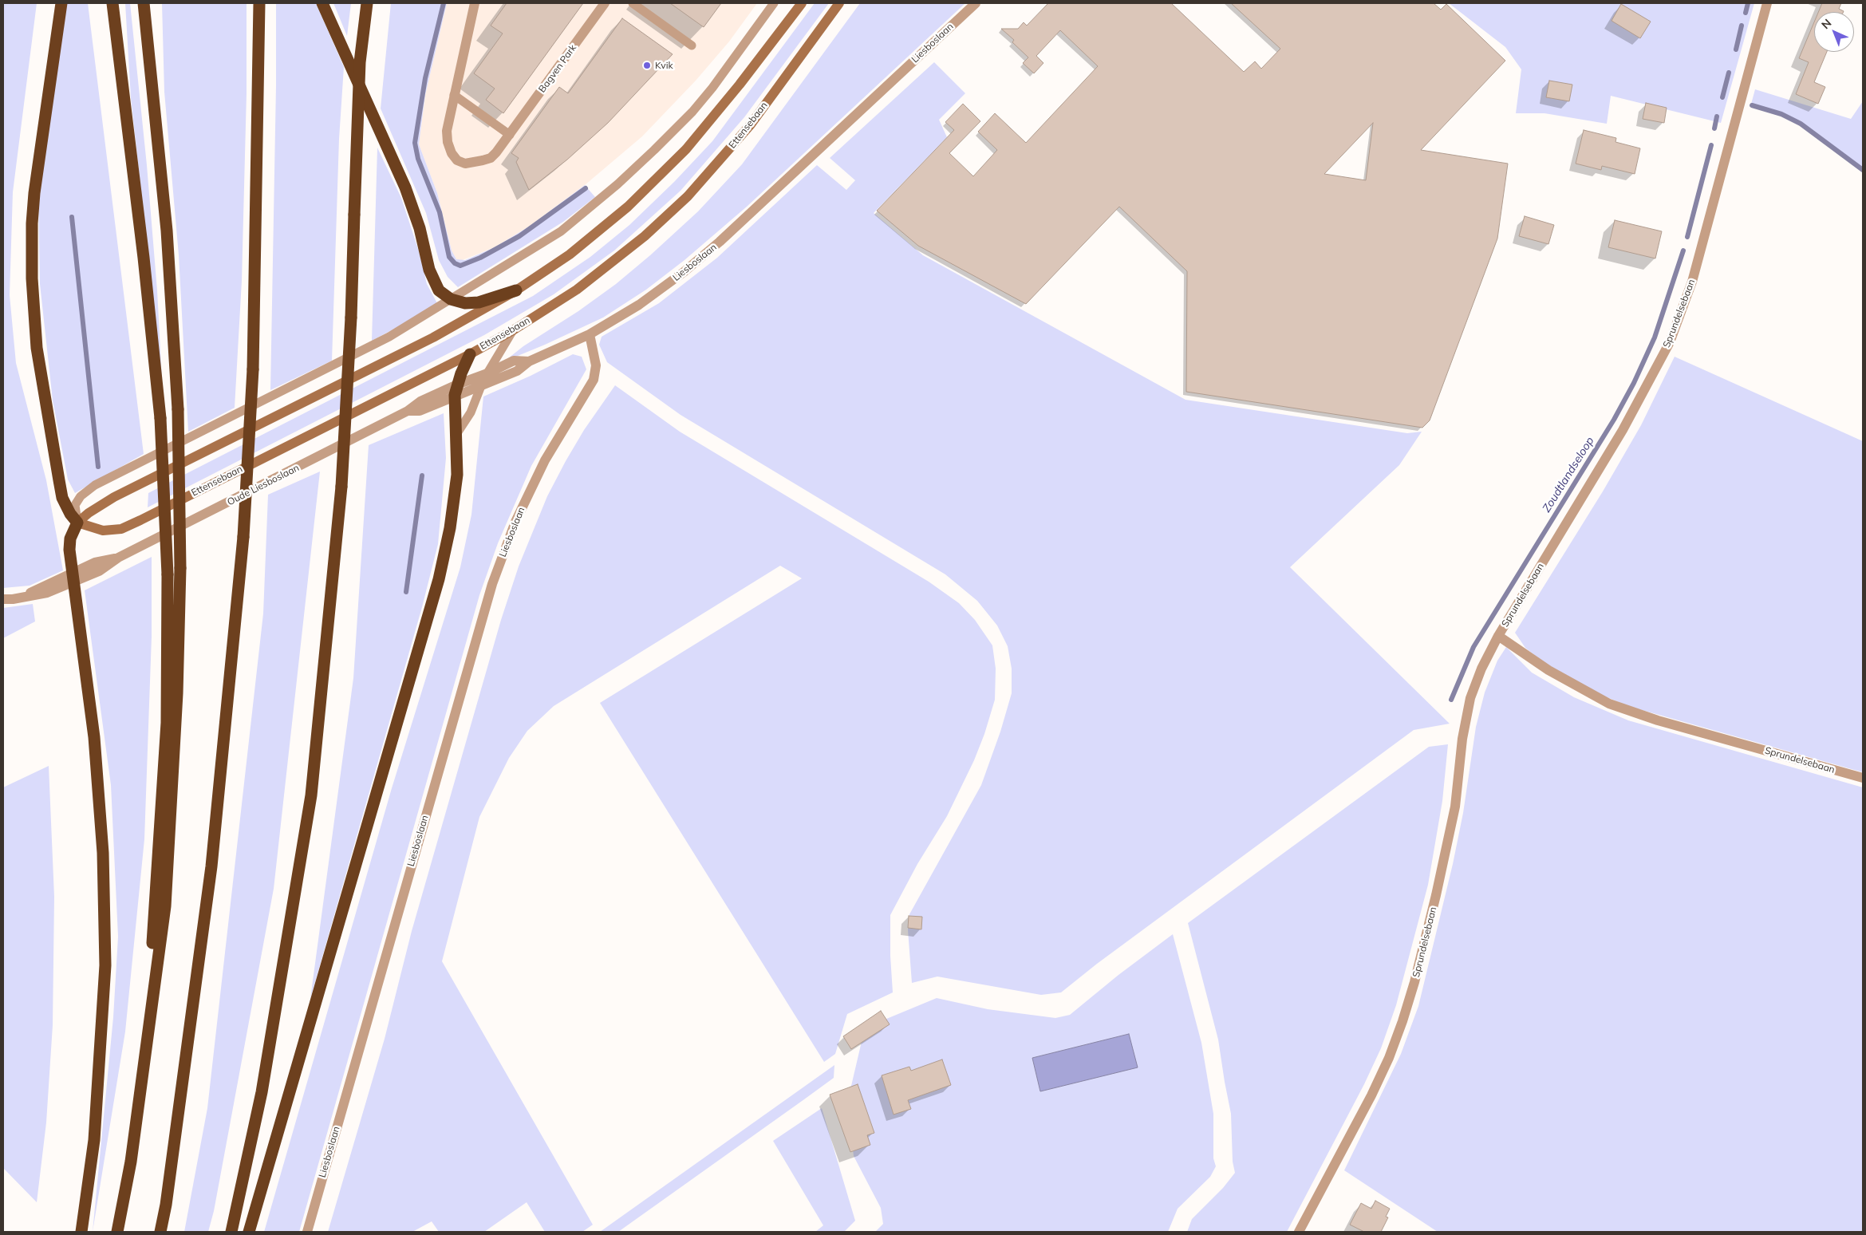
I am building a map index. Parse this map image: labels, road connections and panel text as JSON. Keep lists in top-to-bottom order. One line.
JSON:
{"streets":{"main road":["Ettensebaan"],"street":["Liesboslaan","Bagven Park","Sprundelsebaan","Oude Liesboslaan"]},"crossings":[["Liesboslaan","Oude Liesboslaan"]],"water":["Zoudtlandseloop"],"places":["Kvik"],"north":"top left"}
